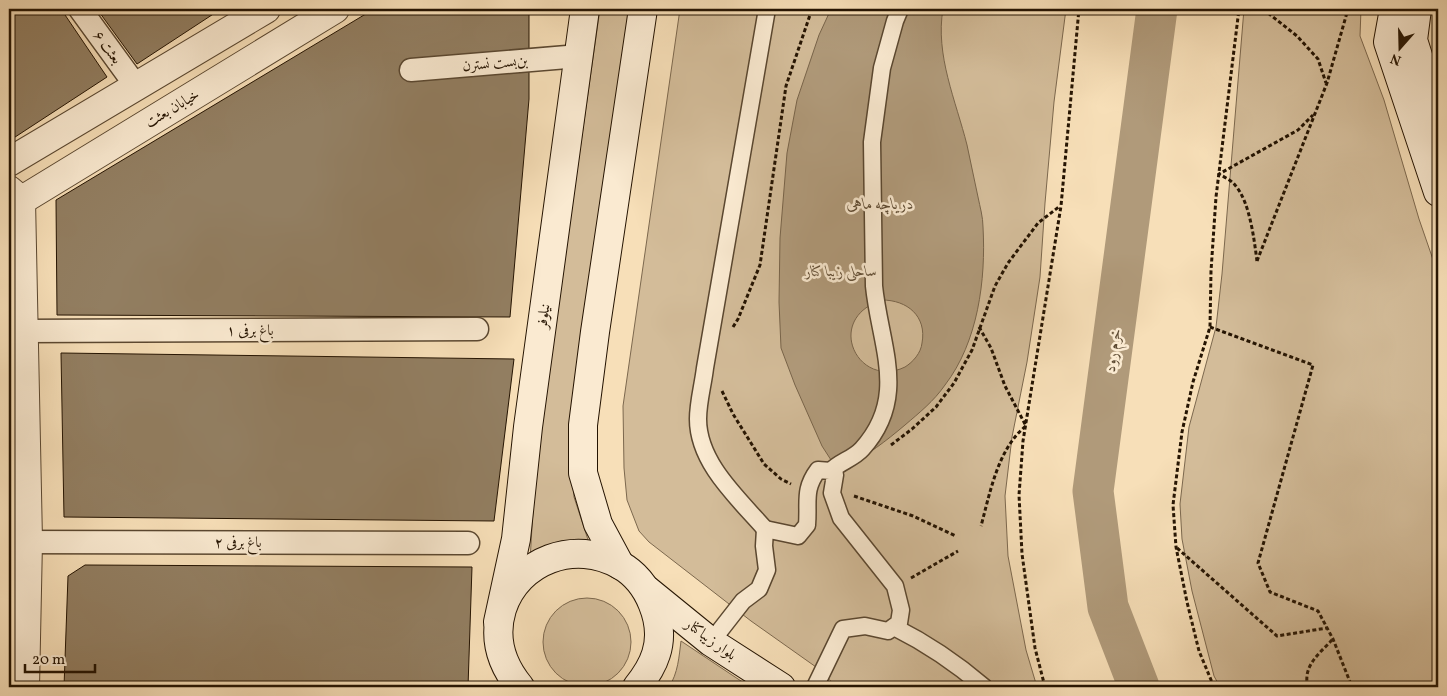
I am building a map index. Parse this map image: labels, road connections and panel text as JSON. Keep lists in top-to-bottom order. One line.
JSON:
{"streets":{"main road":["خیابان بعثت","نیلوفر","بلوار زیباکنار"],"street":["بعثت ۶","بن‌بست نسترن","باغ برفی ۱","باغ برفی ۲"]},"crossings":[["بن‌بست نسترن","نیلوفر"]],"water":["دریاچه ماهی","خرم رود"],"parks":["ساحلی زیبا کنار"],"scale_bar":"20 m","north":"bottom"}
